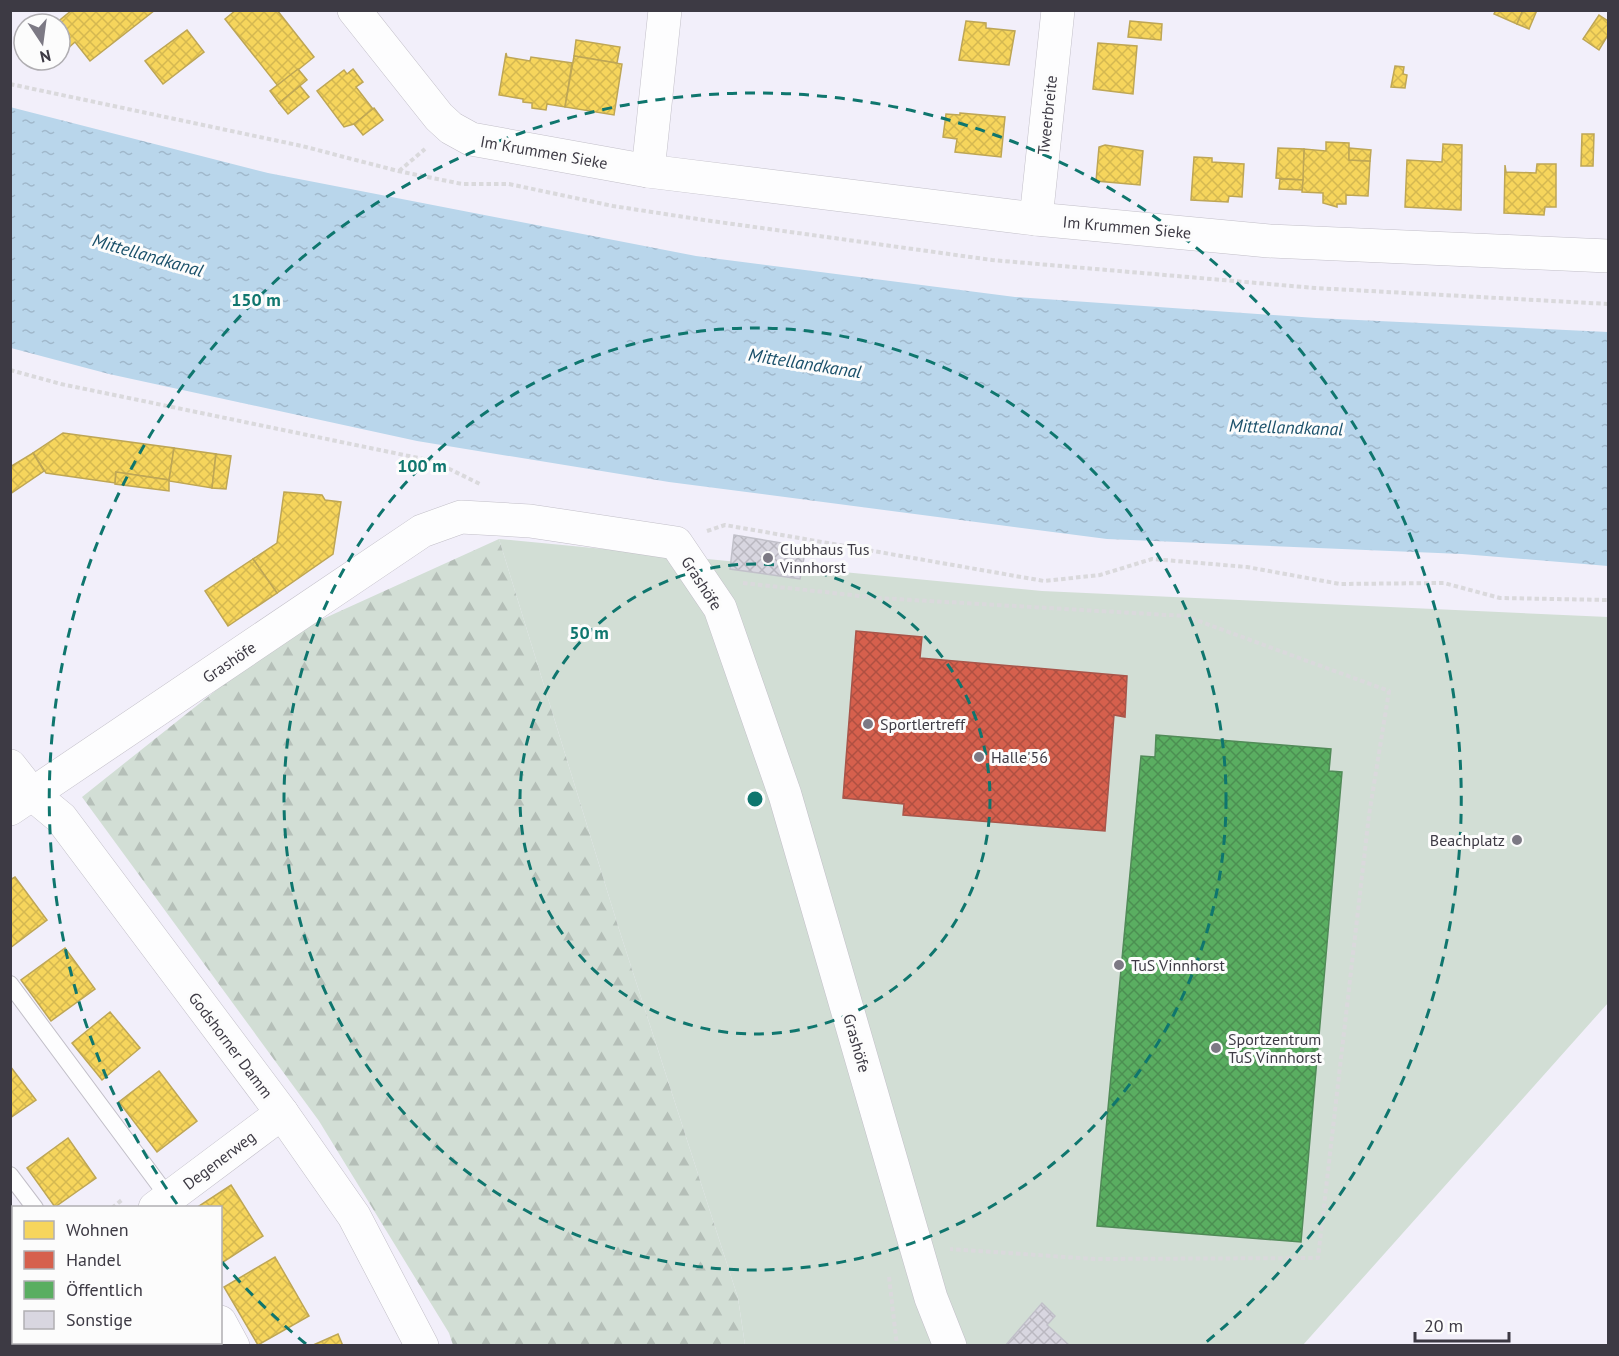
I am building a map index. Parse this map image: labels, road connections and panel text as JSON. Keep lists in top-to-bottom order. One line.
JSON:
{"streets":{"street":["Tweerbreite","Im Krummen Sieke","Grashöfe","Godshorner Damm","Degenerweg"]},"crossings":[["Tweerbreite","Im Krummen Sieke"],["Grashöfe","Godshorner Damm"],["Godshorner Damm","Degenerweg"]],"water":["Mittellandkanal"],"places":["Clubhaus Tus Vinnhorst","Sportlertreff","Halle'56","Beachplatz","TuS Vinnhorst","Sportzentrum TuS Vinnhorst"],"legend":["Wohnen","Handel","Öffentlich","Sonstige"],"scale_bar":"20 m","north":"bottom","rings":["150 m","100 m","50 m"]}
